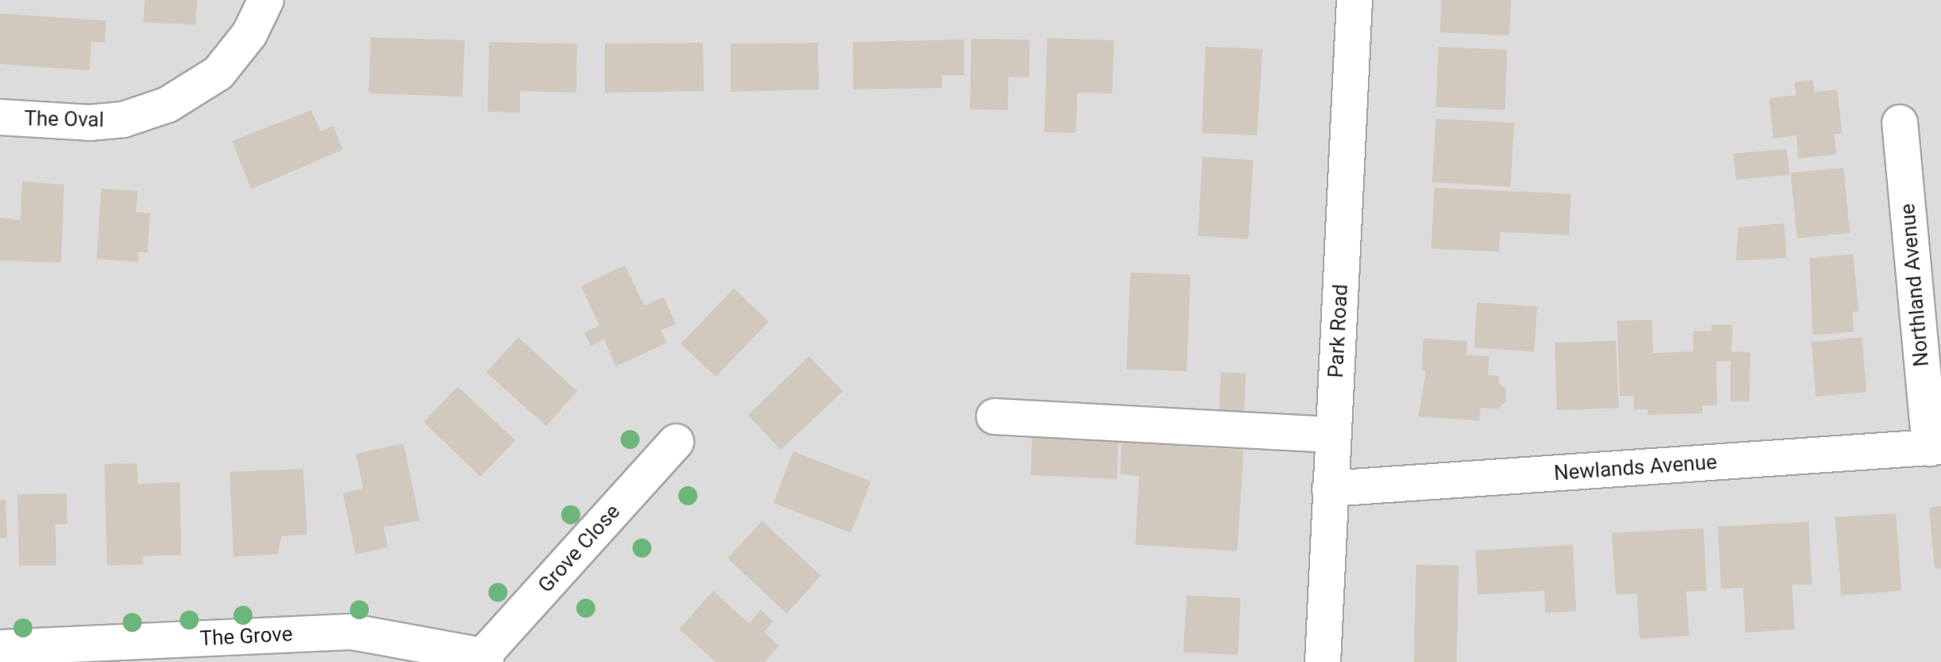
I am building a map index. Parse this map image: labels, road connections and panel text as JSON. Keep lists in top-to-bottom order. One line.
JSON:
{"streets":{"street":["The Oval","Northland Avenue","Park Road","Newlands Avenue","Grove Close","The Grove"]},"crossings":[["Northland Avenue","Newlands Avenue"],["Park Road","Newlands Avenue"],["Grove Close","The Grove"]]}
